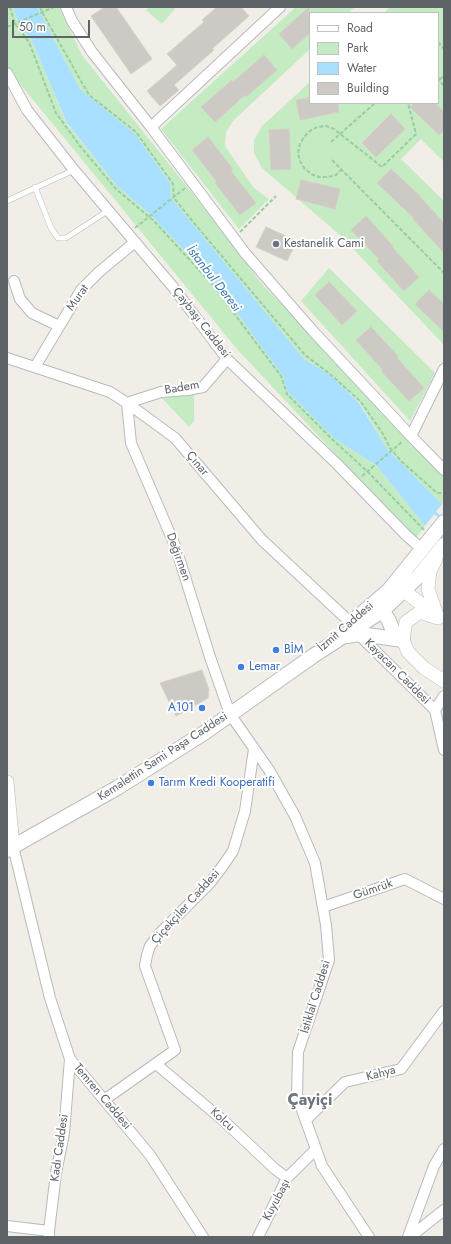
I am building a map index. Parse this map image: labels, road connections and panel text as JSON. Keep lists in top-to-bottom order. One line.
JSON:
{"streets":{"main road":["İzmit Caddesi","Kemalettin Sami Paşa Caddesi"],"street":["Murat","Çaybaşı Caddesi","Badem","Çınar","Değirmen","Kayacan Caddesi","Gümrük","Çiçekçiler Caddesi","İstiklal Caddesi","Kahya","Temren Caddesi","Kolcu","Kadı Caddesi","Kuyubaşı"]},"crossings":[["Murat","Çaybaşı Caddesi"],["Murat","Çınar"],["Çaybaşı Caddesi","Badem"],["Çaybaşı Caddesi","İzmit Caddesi"],["Badem","Çınar"],["Badem","Değirmen"],["Çınar","Değirmen"],["Çınar","İzmit Caddesi"],["Çınar","Kayacan Caddesi"],["Değirmen","Kemalettin Sami Paşa Caddesi"],["Değirmen","İstiklal Caddesi"],["İzmit Caddesi","Kayacan Caddesi"],["İzmit Caddesi","Kemalettin Sami Paşa Caddesi"],["Kemalettin Sami Paşa Caddesi","İstiklal Caddesi"],["Kemalettin Sami Paşa Caddesi","Temren Caddesi"],["Gümrük","İstiklal Caddesi"],["Çiçekçiler Caddesi","İstiklal Caddesi"],["Çiçekçiler Caddesi","Temren Caddesi"],["Çiçekçiler Caddesi","Kolcu"],["İstiklal Caddesi","Kahya"],["İstiklal Caddesi","Kuyubaşı"],["Temren Caddesi","Kadı Caddesi"],["Kolcu","Kuyubaşı"]],"districts":["Çayiçi"],"water":["İstanbul Deresi"],"places":["Kestanelik Cami","BİM","Lemar","A101","Tarım Kredi Kooperatifi"],"legend":["Road","Park","Water","Building"],"scale_bar":"50 m"}
